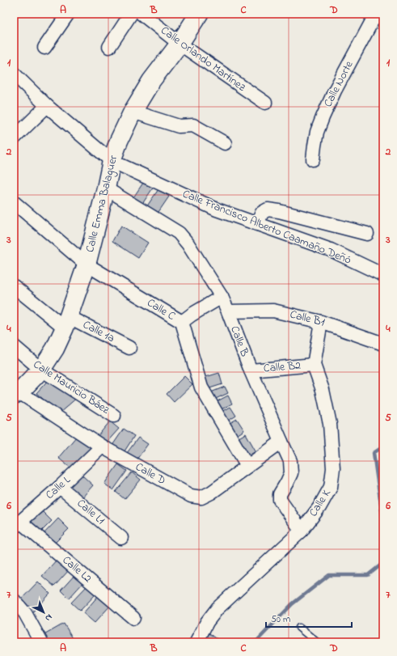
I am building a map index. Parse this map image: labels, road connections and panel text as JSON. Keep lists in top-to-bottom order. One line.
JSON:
{"streets":{"street":["Calle Orlando Martínez","Calle Norte","Calle Emma Balaguer","Calle Francisco Alberto Caamaño Deñó","Calle C","Calle B1","Calle 1a","Calle B","Calle B2","Calle Mauricio Báez","Calle D","Calle L","Calle K","Calle L1","Calle L2"]},"crossings":[["Calle Orlando Martínez","Calle Emma Balaguer"],["Calle Emma Balaguer","Calle Francisco Alberto Caamaño Deñó"],["Calle Emma Balaguer","Calle C"],["Calle Emma Balaguer","Calle 1a"],["Calle Emma Balaguer","Calle B"],["Calle Emma Balaguer","Calle Mauricio Báez"],["Calle Emma Balaguer","Calle D"],["Calle C","Calle D"],["Calle B1","Calle B"],["Calle B1","Calle K"],["Calle B","Calle B2"],["Calle B","Calle D"],["Calle B","Calle K"],["Calle B2","Calle K"],["Calle D","Calle L"],["Calle L","Calle L1"],["Calle L","Calle L2"]],"scale_bar":"50 m","north":"bottom right","grid":{"columns":["A","B","C","D"],"rows":["1","2","3","4","5","6","7"]}}
